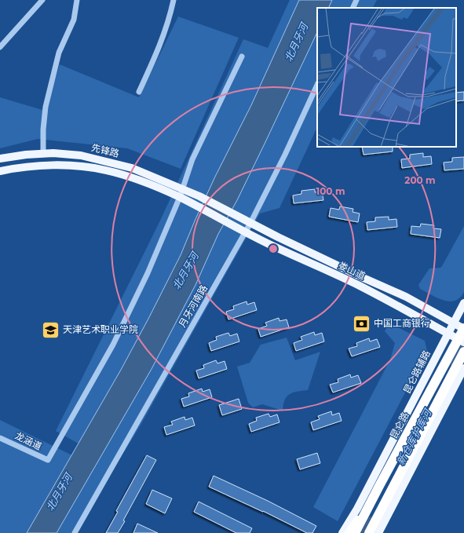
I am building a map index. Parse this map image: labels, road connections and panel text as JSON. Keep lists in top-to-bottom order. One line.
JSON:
{"streets":{"highway":["昆仑路"],"main road":["先锋路","娄山道","昆仑路辅路"],"street":["月牙河南路","龙涵道"]},"crossings":[["先锋路","娄山道"],["先锋路","龙涵道"],["娄山道","月牙河南路"],["娄山道","昆仑路辅路"],["娄山道","昆仑路"],["昆仑路辅路","昆仑路"]],"water":["北月牙河","新仓库护库河"],"places":{"bank":["中国工商银行"],"school or university":["天津艺术职业学院"]},"rings":["200 m","100 m"]}
